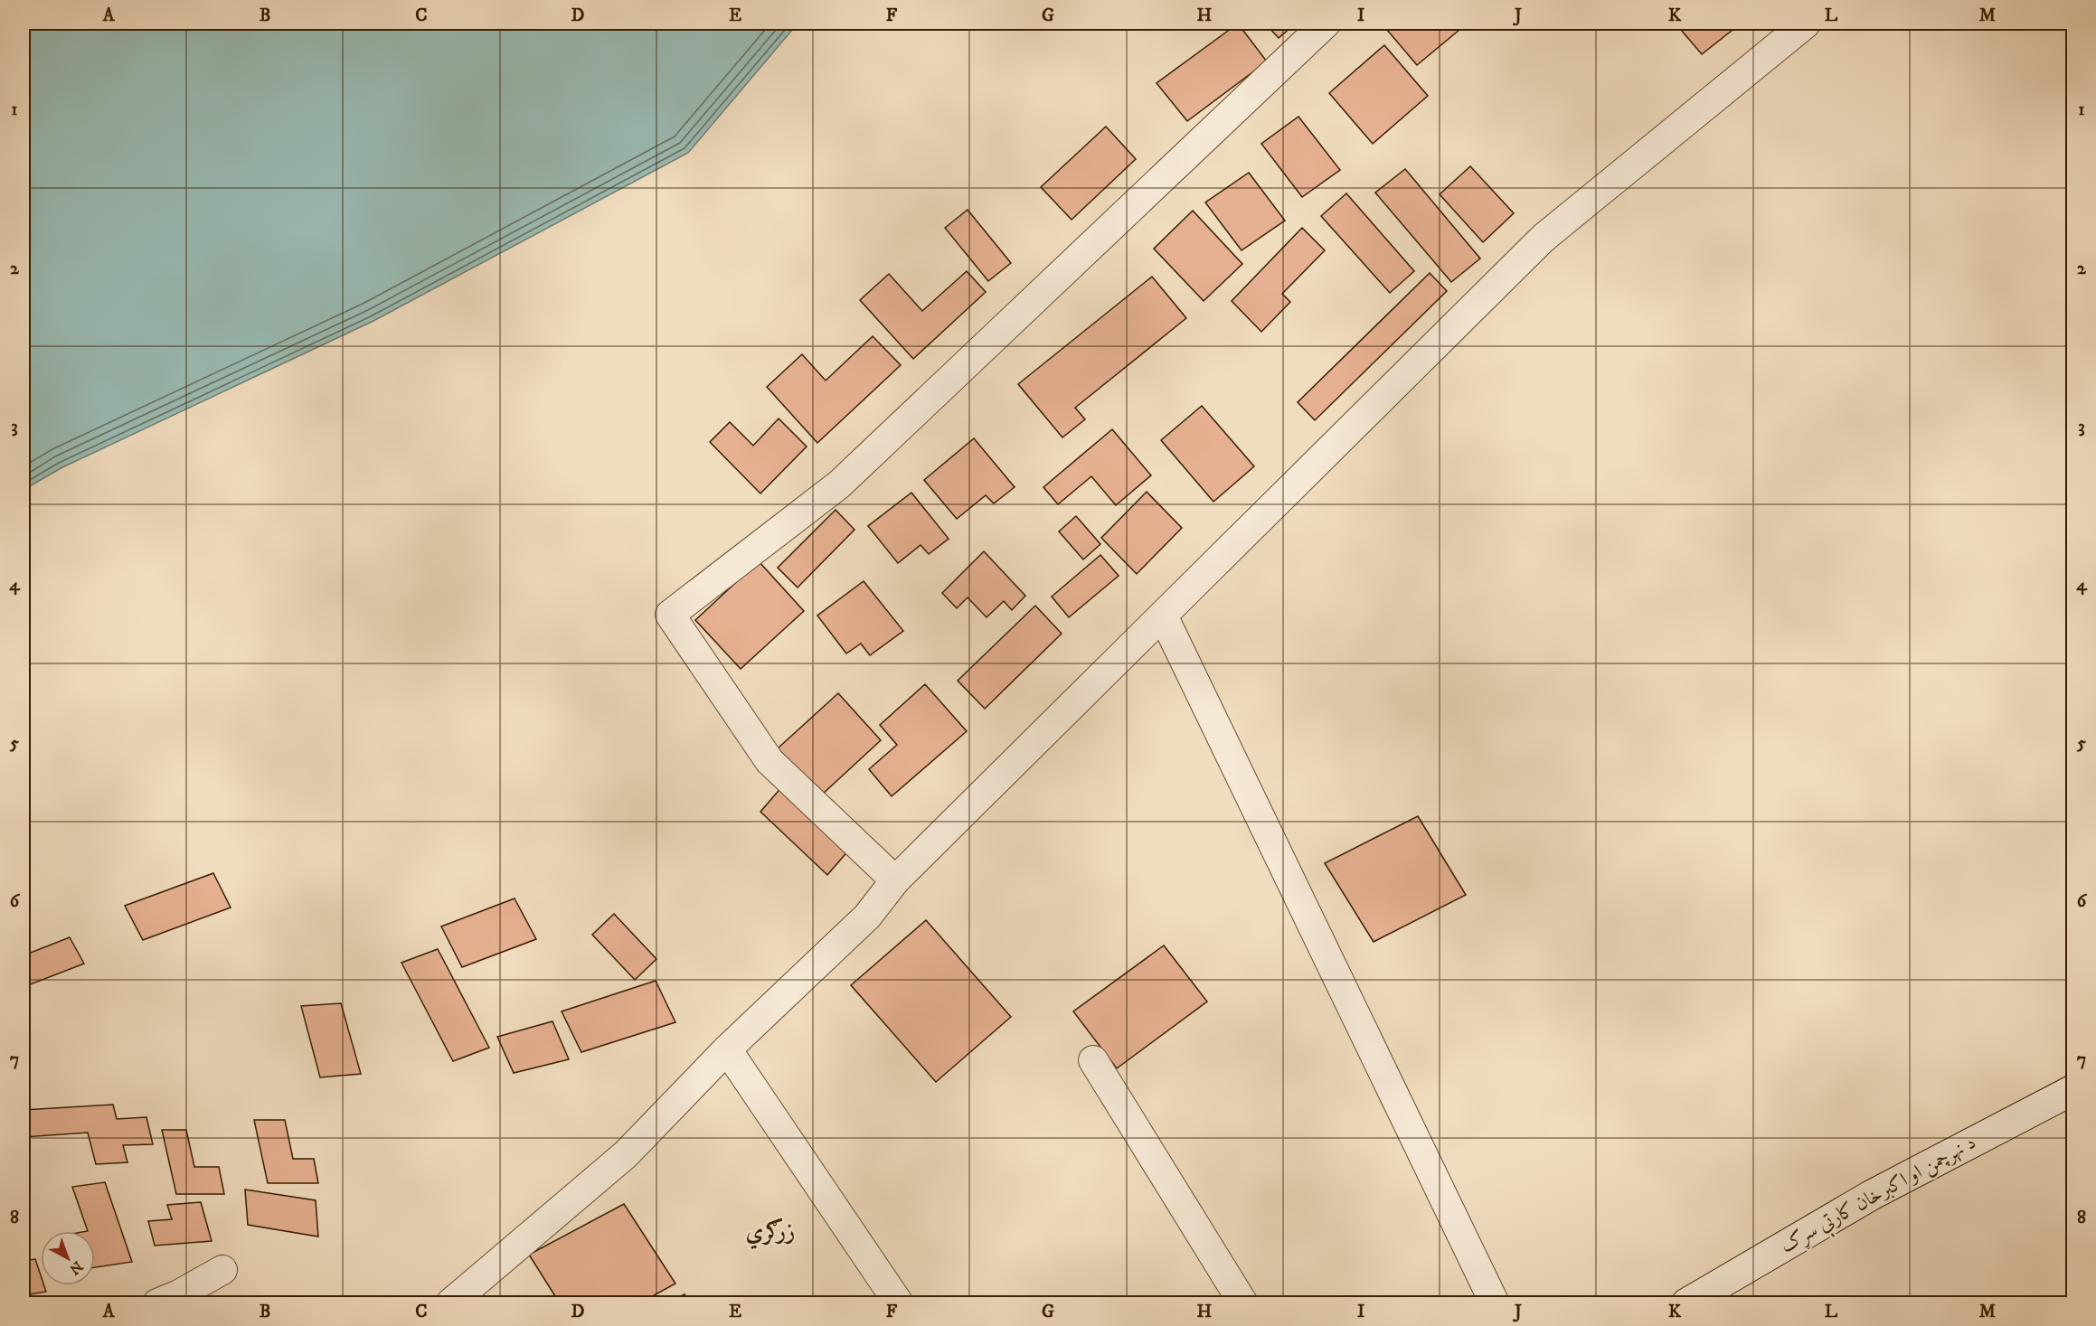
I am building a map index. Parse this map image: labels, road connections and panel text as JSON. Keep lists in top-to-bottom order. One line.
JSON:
{"streets":{"main road":["د نهرچمن او اکبرخان کارتې سړک"]},"districts":["زرګري"],"north":"bottom right","grid":{"columns":["A","B","C","D","E","F","G","H","I","J","K","L","M"],"rows":["1","2","3","4","5","6","7","8"]}}
